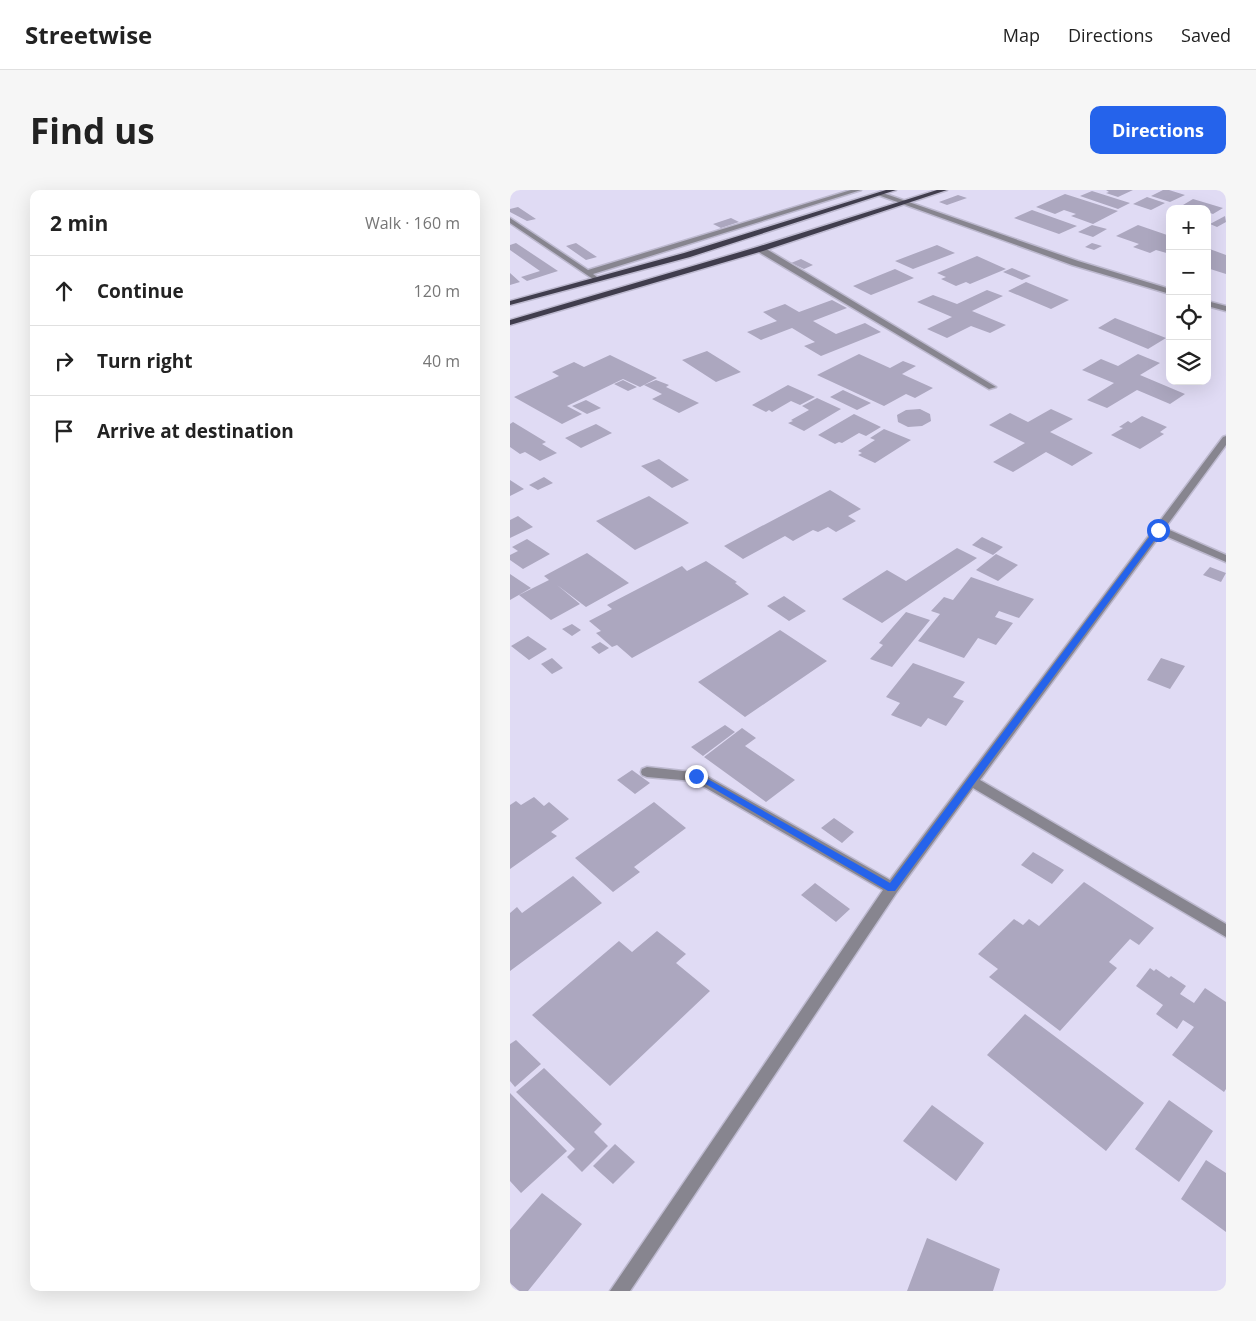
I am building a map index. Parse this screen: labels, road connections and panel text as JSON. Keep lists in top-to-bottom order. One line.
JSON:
{"page":{"header":"Streetwise","nav":["Map","Directions","Saved"],"buttons":"Directions","title":"Find us","heading":["2 min","Walk · 160 m"],"map_buttons":["+","−"],"list":[["Continue","120 m"],["Turn right","40 m"],"Arrive at destination"]}}
